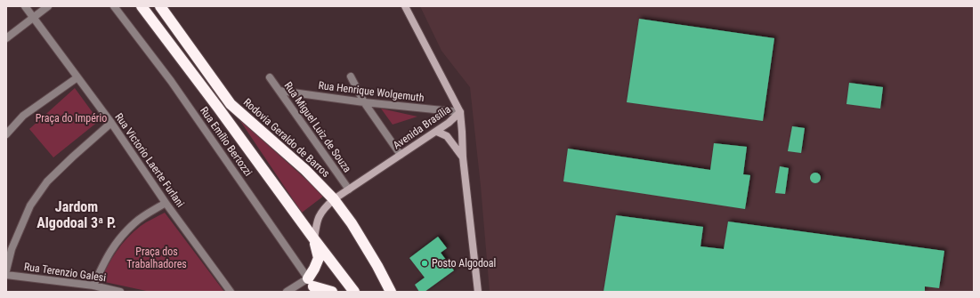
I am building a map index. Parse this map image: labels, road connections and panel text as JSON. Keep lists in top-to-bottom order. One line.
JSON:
{"streets":{"highway":["Rodovia Geraldo de Barros"],"main road":["Avenida Brasília"],"street":["Rua Henrique Wolgemuth","Rua Miguel Luiz de Souza","Rua Emílio Bertozzi","Rua Victorio Laerte Furlani","Rua Terenzio Galesi"]},"crossings":[["Rua Henrique Wolgemuth","Rua Miguel Luiz de Souza"],["Rua Henrique Wolgemuth","Avenida Brasília"],["Rua Miguel Luiz de Souza","Avenida Brasília"],["Avenida Brasília","Rodovia Geraldo de Barros"]],"districts":["Jardom Algodoal 3ª P."],"parks":["Praça do Império","Praça dos Trabalhadores"],"places":["Posto Algodoal"]}
